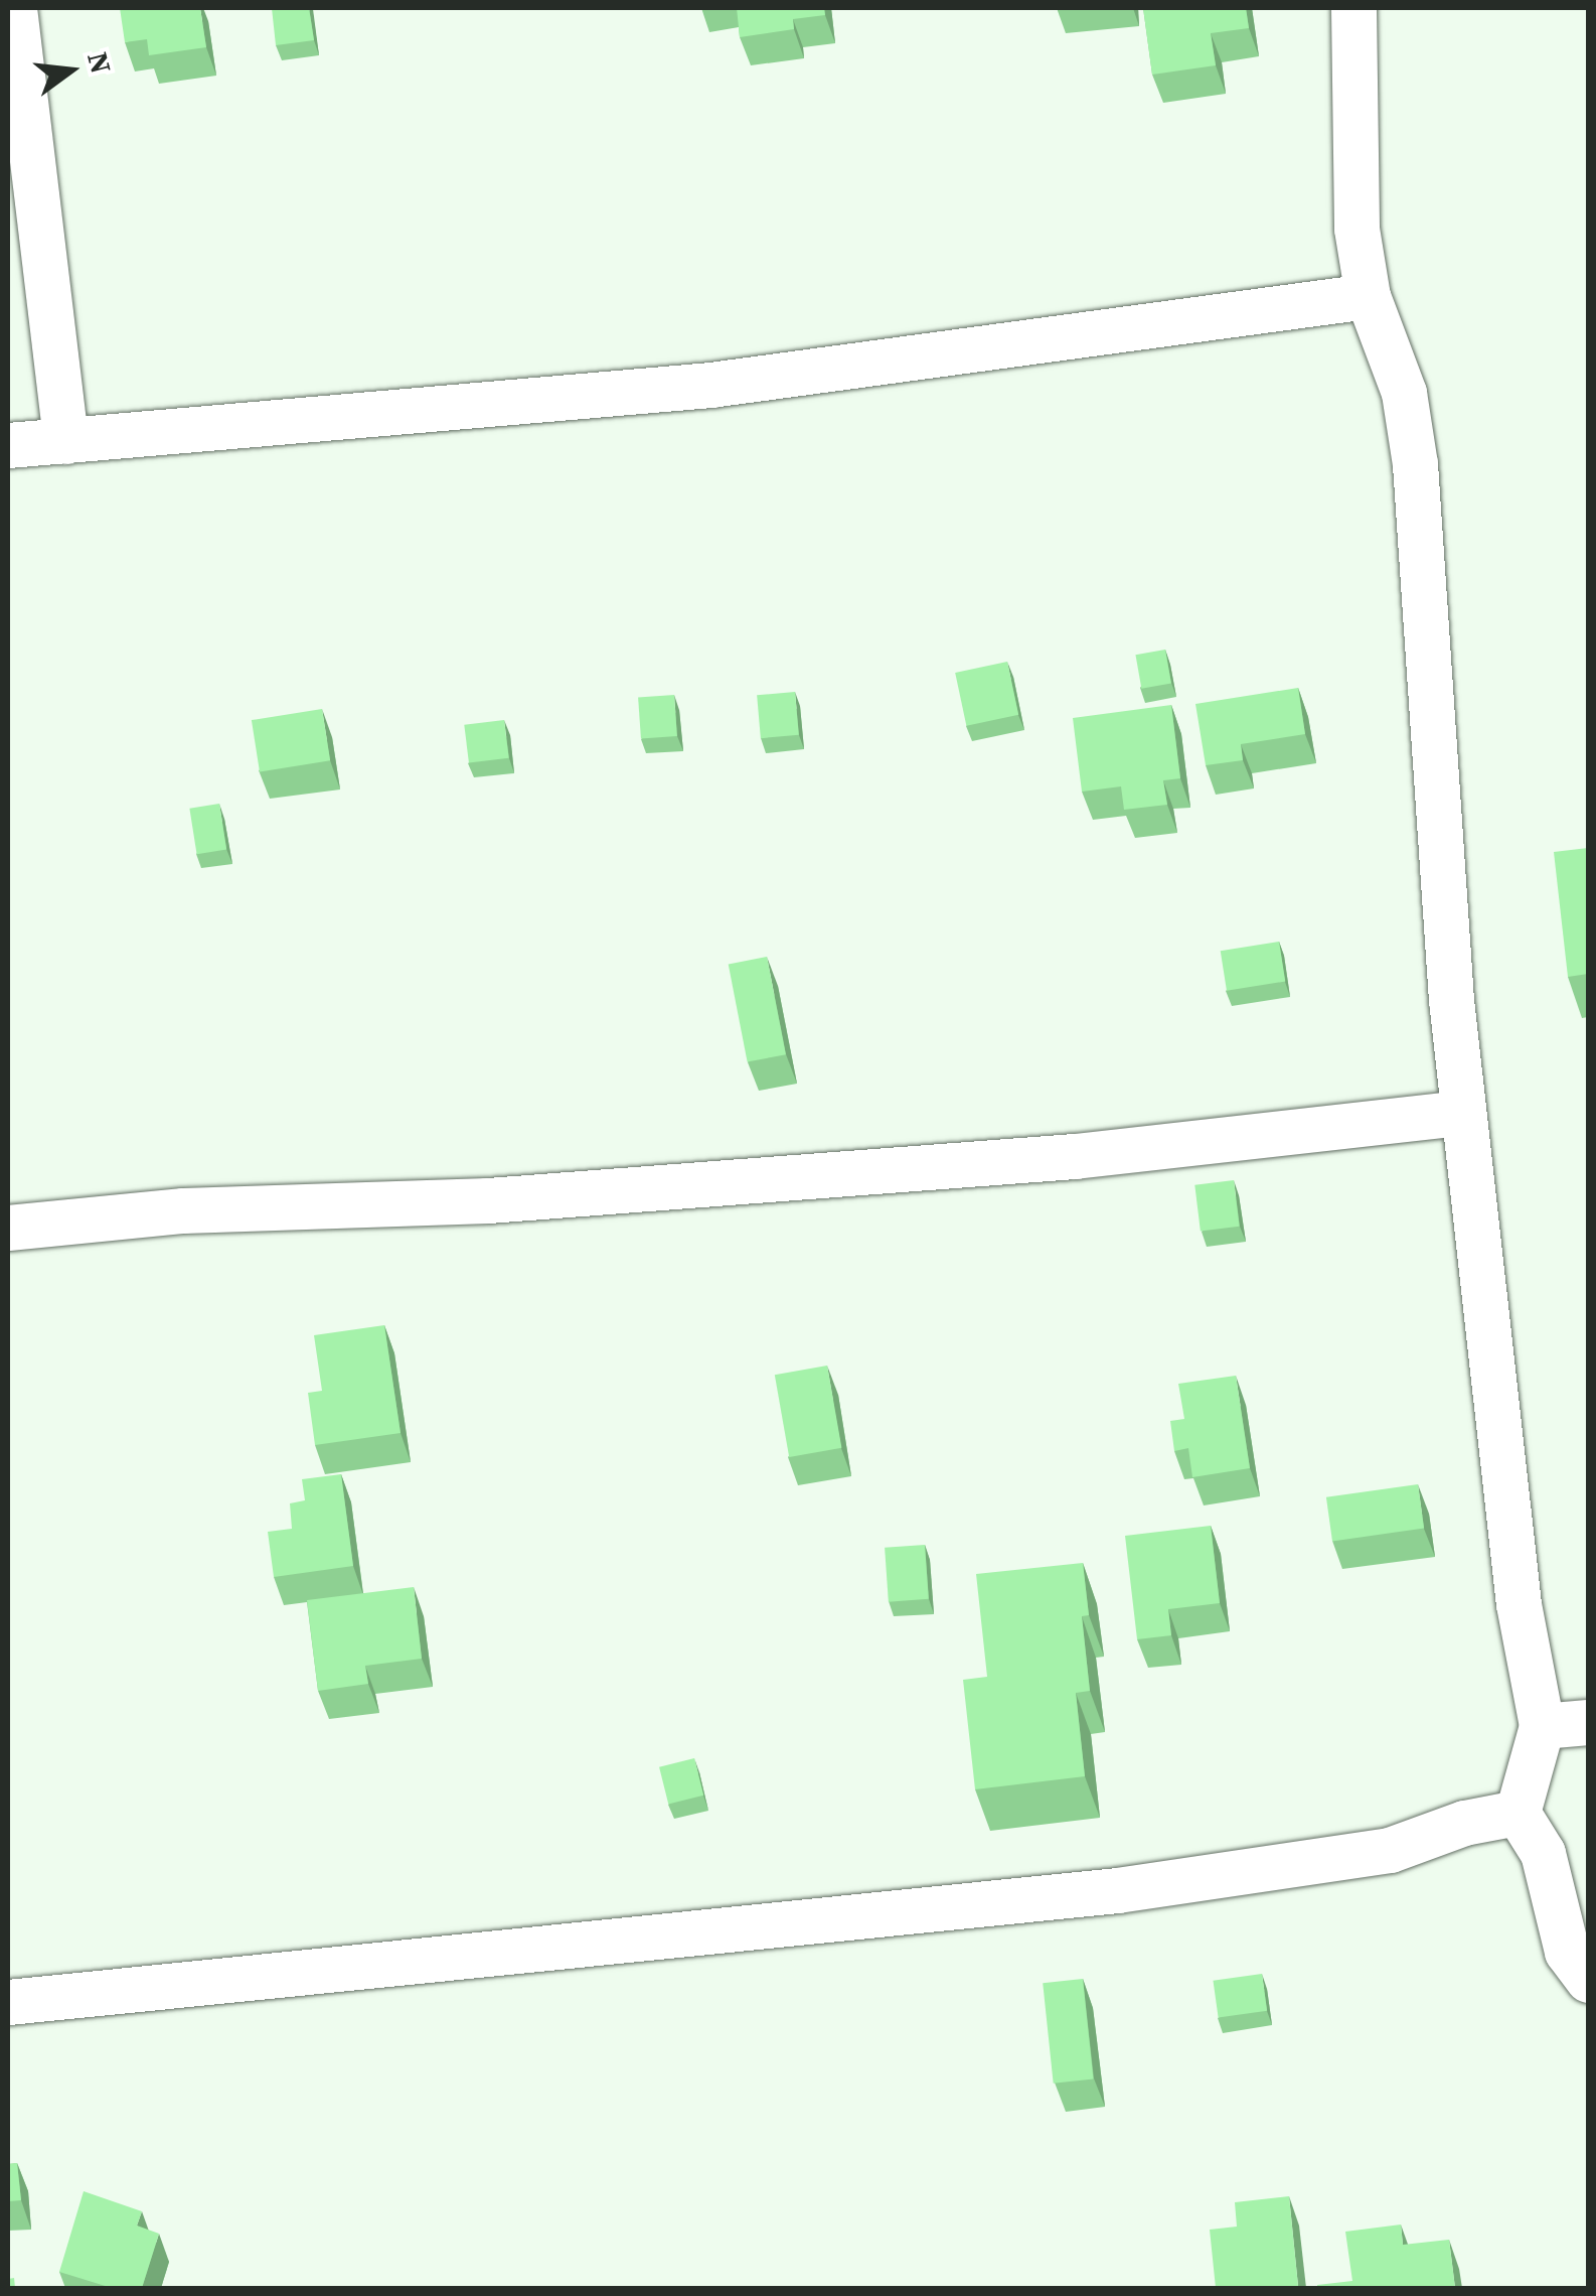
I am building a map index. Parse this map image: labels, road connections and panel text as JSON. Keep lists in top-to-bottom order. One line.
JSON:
{"north":"right"}
